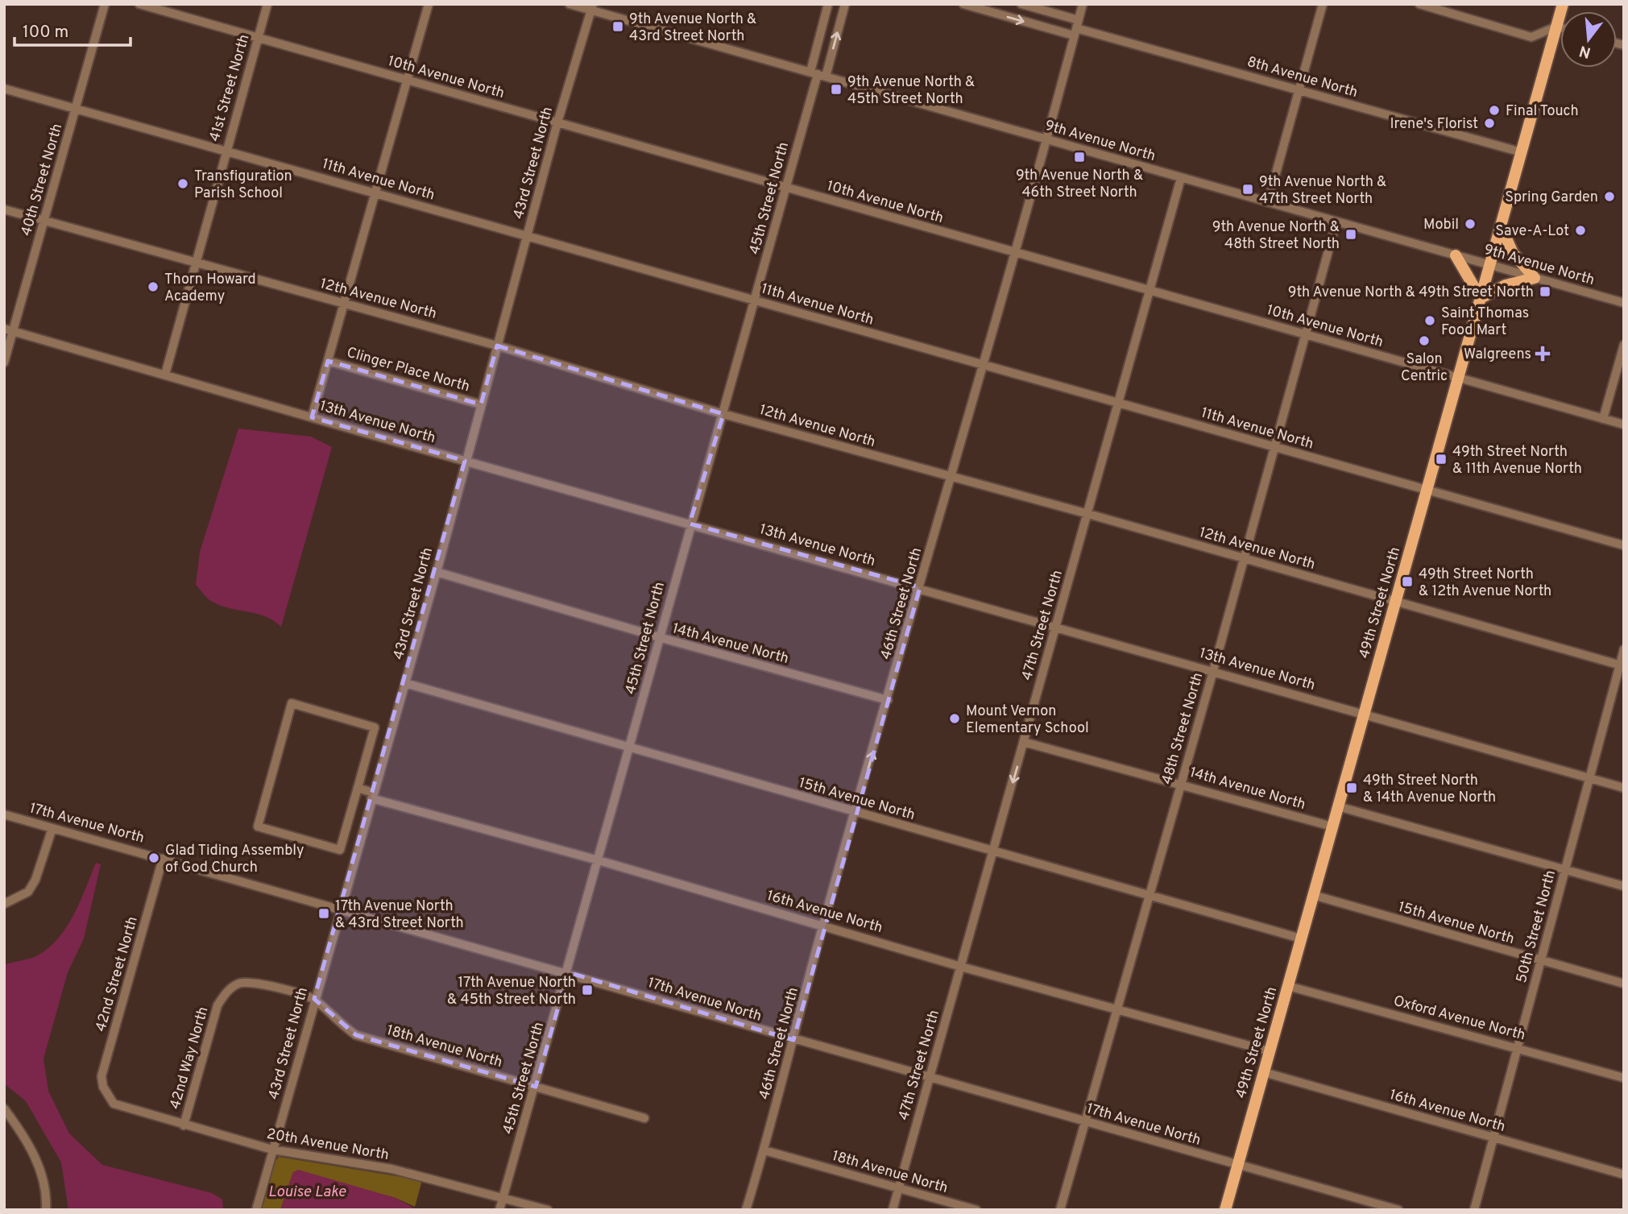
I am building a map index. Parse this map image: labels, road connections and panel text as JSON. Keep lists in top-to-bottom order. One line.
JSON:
{"streets":{"main road":["49th Street North"],"street":["10th Avenue North","8th Avenue North","41st Street North","9th Avenue North","43rd Street North","11th Avenue North","40th Street North","45th Street North","12th Avenue North","Clinger Place North","13th Avenue North","46th Street North","47th Street North","14th Avenue North","48th Street North","15th Avenue North","17th Avenue North","16th Avenue North","50th Street North","42nd Street North","Oxford Avenue North","18th Avenue North","42nd Way North","20th Avenue North"]},"crossings":[["10th Avenue North","41st Street North"],["10th Avenue North","43rd Street North"],["10th Avenue North","45th Street North"],["10th Avenue North","49th Street North"],["10th Avenue North","46th Street North"],["10th Avenue North","47th Street North"],["10th Avenue North","48th Street North"],["8th Avenue North","49th Street North"],["8th Avenue North","46th Street North"],["41st Street North","11th Avenue North"],["41st Street North","12th Avenue North"],["41st Street North","13th Avenue North"],["9th Avenue North","43rd Street North"],["9th Avenue North","45th Street North"],["9th Avenue North","49th Street North"],["9th Avenue North","46th Street North"],["9th Avenue North","47th Street North"],["9th Avenue North","48th Street North"],["43rd Street North","11th Avenue North"],["43rd Street North","12th Avenue North"],["43rd Street North","Clinger Place North"],["43rd Street North","13th Avenue North"],["43rd Street North","14th Avenue North"],["43rd Street North","15th Avenue North"],["43rd Street North","17th Avenue North"],["43rd Street North","16th Avenue North"],["43rd Street North","18th Avenue North"],["43rd Street North","42nd Way North"],["43rd Street North","20th Avenue North"],["11th Avenue North","40th Street North"],["11th Avenue North","45th Street North"],["11th Avenue North","49th Street North"],["11th Avenue North","46th Street North"],["11th Avenue North","47th Street North"],["11th Avenue North","48th Street North"],["40th Street North","12th Avenue North"],["40th Street North","13th Avenue North"],["45th Street North","12th Avenue North"],["45th Street North","13th Avenue North"],["45th Street North","14th Avenue North"],["45th Street North","15th Avenue North"],["45th Street North","17th Avenue North"],["45th Street North","16th Avenue North"],["45th Street North","18th Avenue North"],["45th Street North","20th Avenue North"],["12th Avenue North","49th Street North"],["12th Avenue North","46th Street North"],["12th Avenue North","47th Street North"],["12th Avenue North","48th Street North"],["12th Avenue North","50th Street North"],["13th Avenue North","49th Street North"],["13th Avenue North","46th Street North"],["13th Avenue North","47th Street North"],["13th Avenue North","48th Street North"],["13th Avenue North","50th Street North"],["49th Street North","14th Avenue North"],["49th Street North","15th Avenue North"],["49th Street North","17th Avenue North"],["49th Street North","16th Avenue North"],["49th Street North","Oxford Avenue North"],["46th Street North","14th Avenue North"],["46th Street North","15th Avenue North"],["46th Street North","17th Avenue North"],["46th Street North","16th Avenue North"],["46th Street North","18th Avenue North"],["47th Street North","14th Avenue North"],["47th Street North","15th Avenue North"],["47th Street North","17th Avenue North"],["47th Street North","16th Avenue North"],["47th Street North","18th Avenue North"],["14th Avenue North","48th Street North"],["48th Street North","15th Avenue North"],["48th Street North","17th Avenue North"],["48th Street North","16th Avenue North"],["15th Avenue North","50th Street North"],["17th Avenue North","42nd Street North"],["16th Avenue North","50th Street North"],["50th Street North","Oxford Avenue North"],["42nd Street North","20th Avenue North"],["18th Avenue North","42nd Way North"],["42nd Way North","20th Avenue North"]],"water":["Louise Lake"],"places":{"transit":["9th Avenue North & 43rd Street North","9th Avenue North & 45th Street North","9th Avenue North & 46th Street North","9th Avenue North & 47th Street North","9th Avenue North & 48th Street North","9th Avenue North & 49th Street North","49th Street North & 11th Avenue North","49th Street North & 12th Avenue North","49th Street North & 14th Avenue North","17th Avenue North & 43rd Street North","17th Avenue North & 45th Street North"],"other":["Final Touch","Irene's Florist","Transfiguration Parish School","Spring Garden","Mobil","Save-A-Lot","Thorn Howard Academy","Saint Thomas Food Mart","Salon Centric","Mount Vernon Elementary School","Glad Tiding Assembly of God Church"],"health":["Walgreens"]},"scale_bar":"100 m","north":"bottom"}
